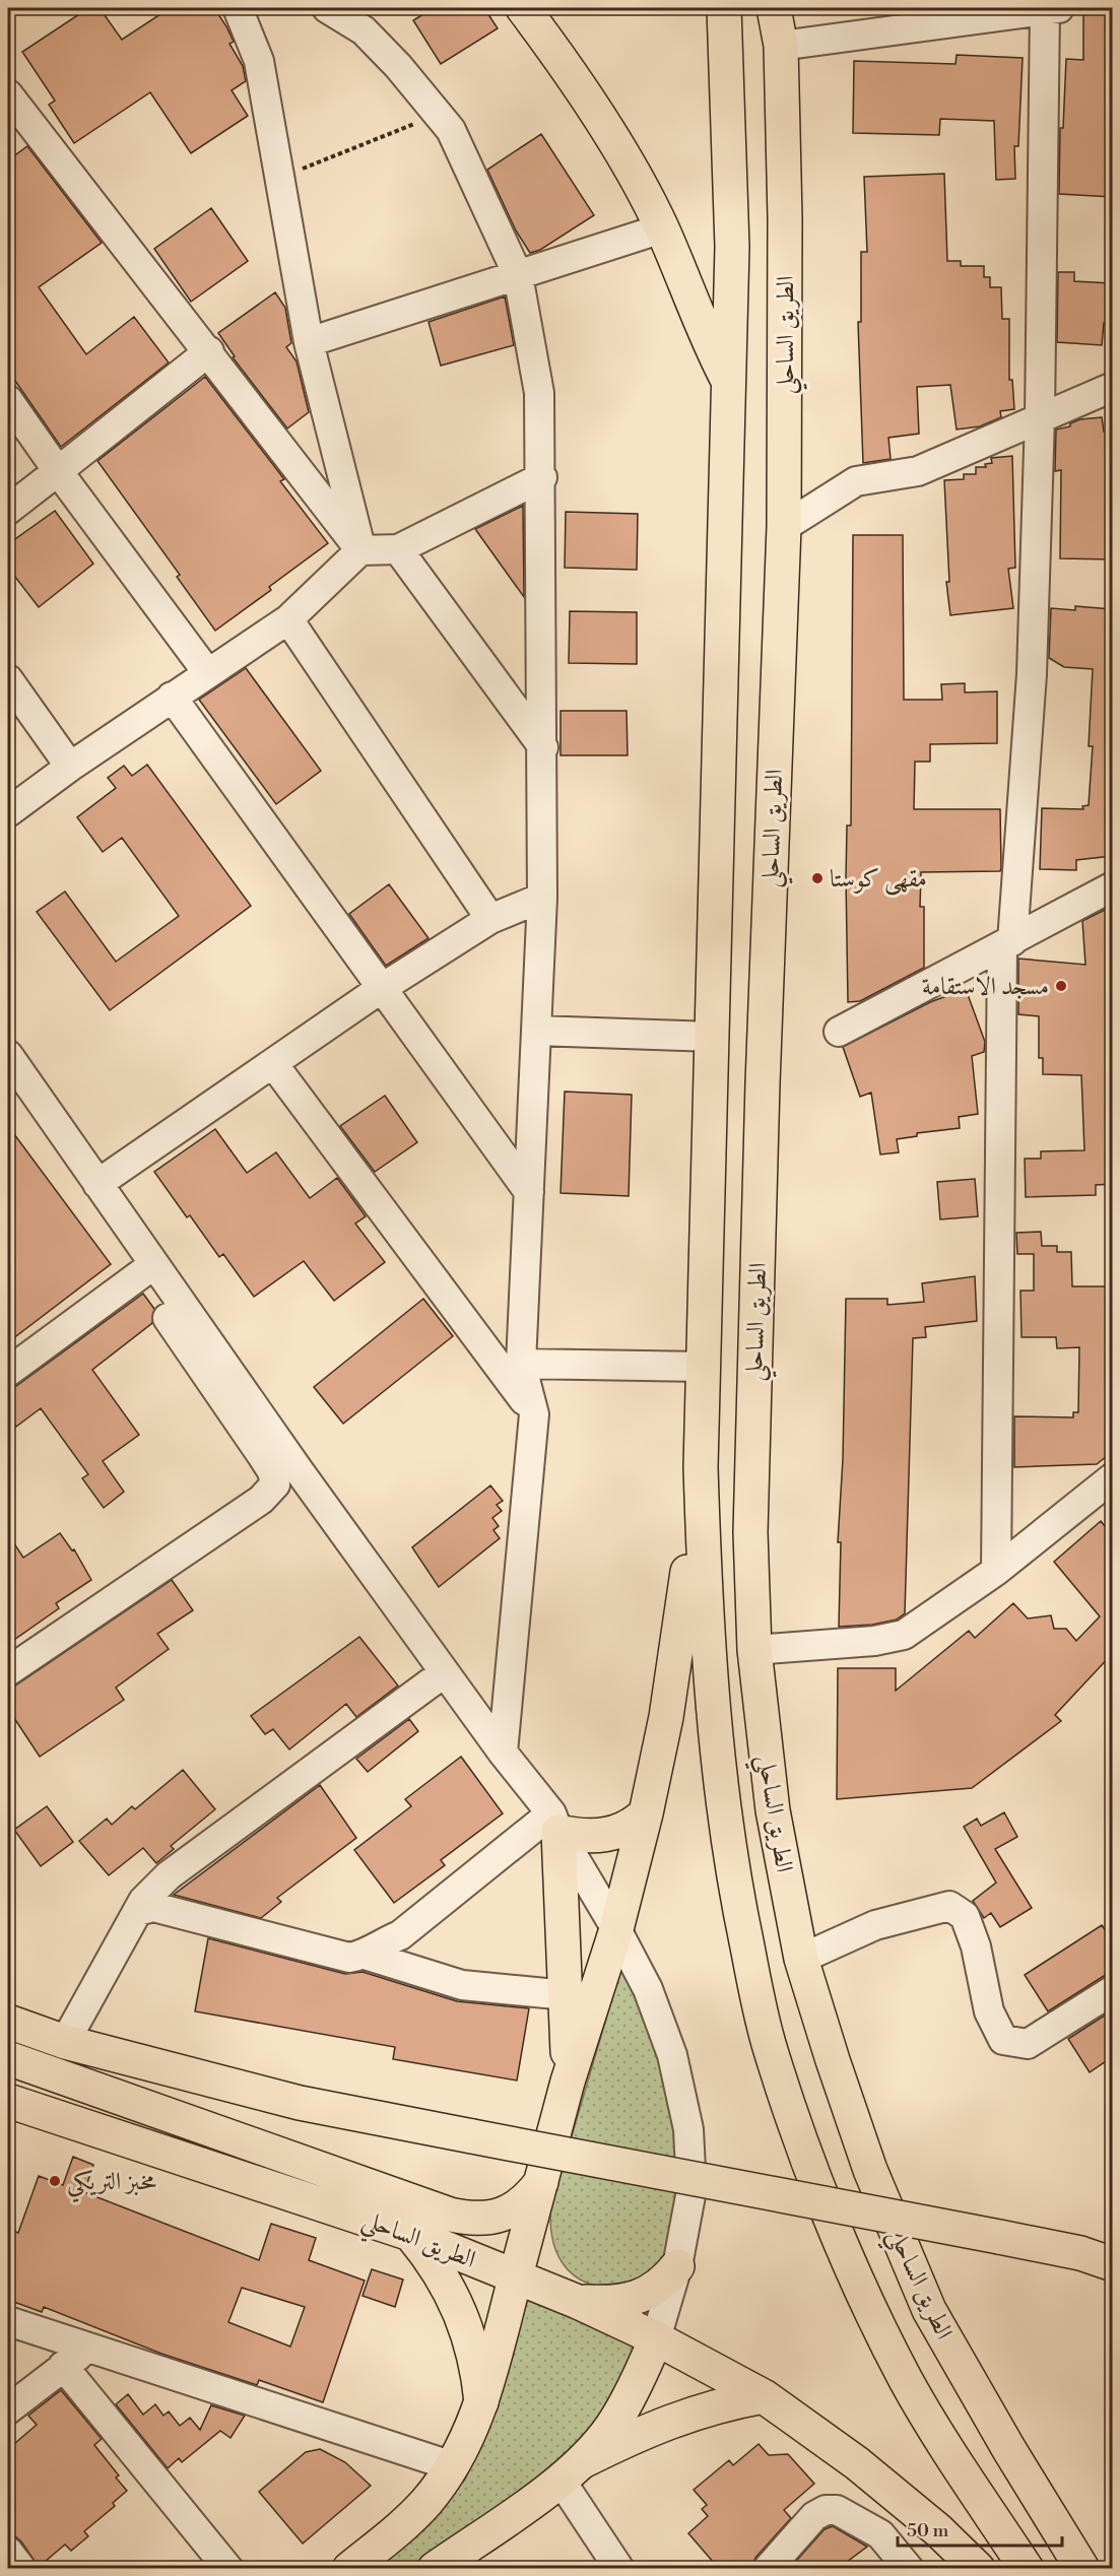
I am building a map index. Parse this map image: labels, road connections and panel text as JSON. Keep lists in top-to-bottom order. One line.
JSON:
{"streets":{"main road":["الطريق الساحلي"]},"places":["مقهى كوستا","مسجد الاستقامة","مخبز التريكي"],"scale_bar":"50 m"}
